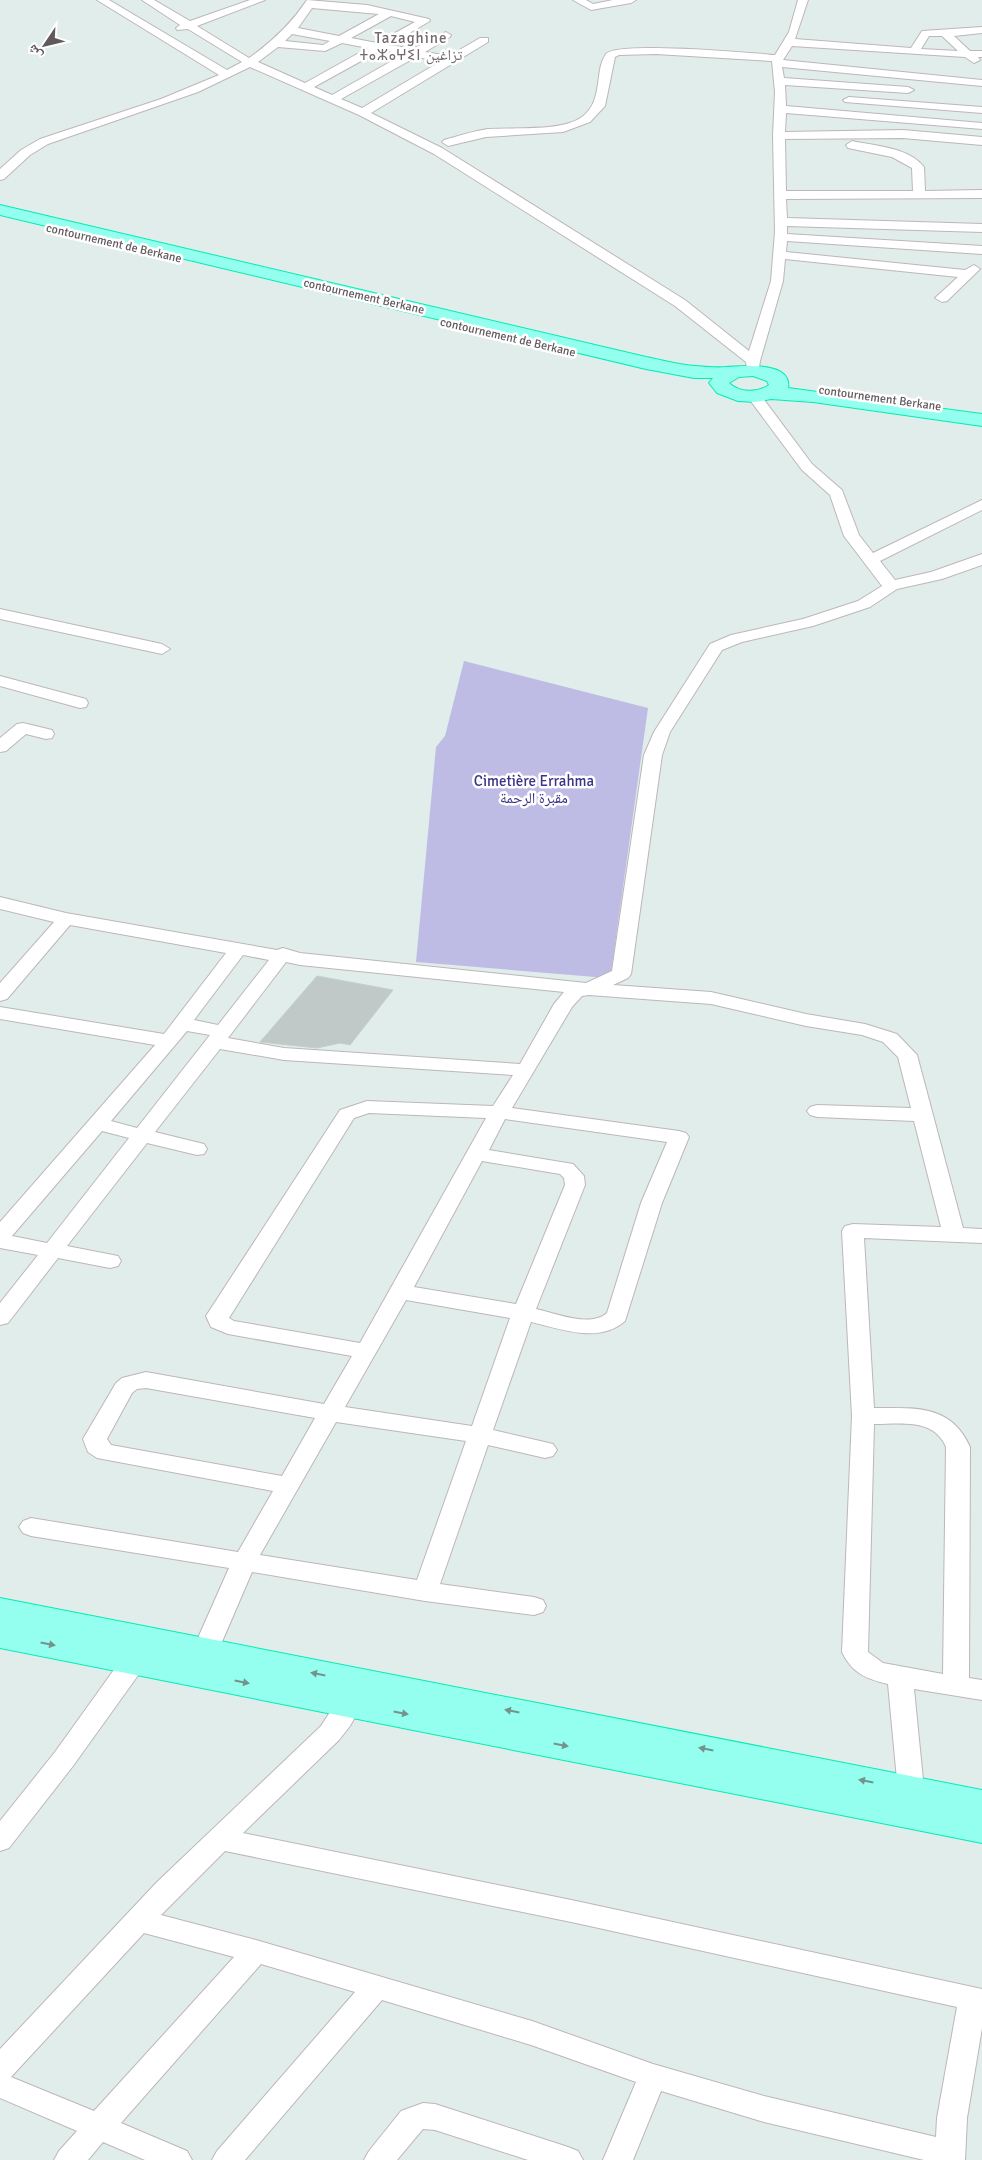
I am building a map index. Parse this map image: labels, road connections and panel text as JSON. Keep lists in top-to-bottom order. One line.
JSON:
{"streets":{"highway":["contournement de Berkane","contournement Berkane"]},"crossings":[["contournement de Berkane","contournement Berkane"]],"districts":["Tazaghine ⵜⴰⵣⴰⵖⵉⵏ تزاغين"],"parks":["Cimetière Errahma مقبرة الرحمة"],"north":"bottom left"}
